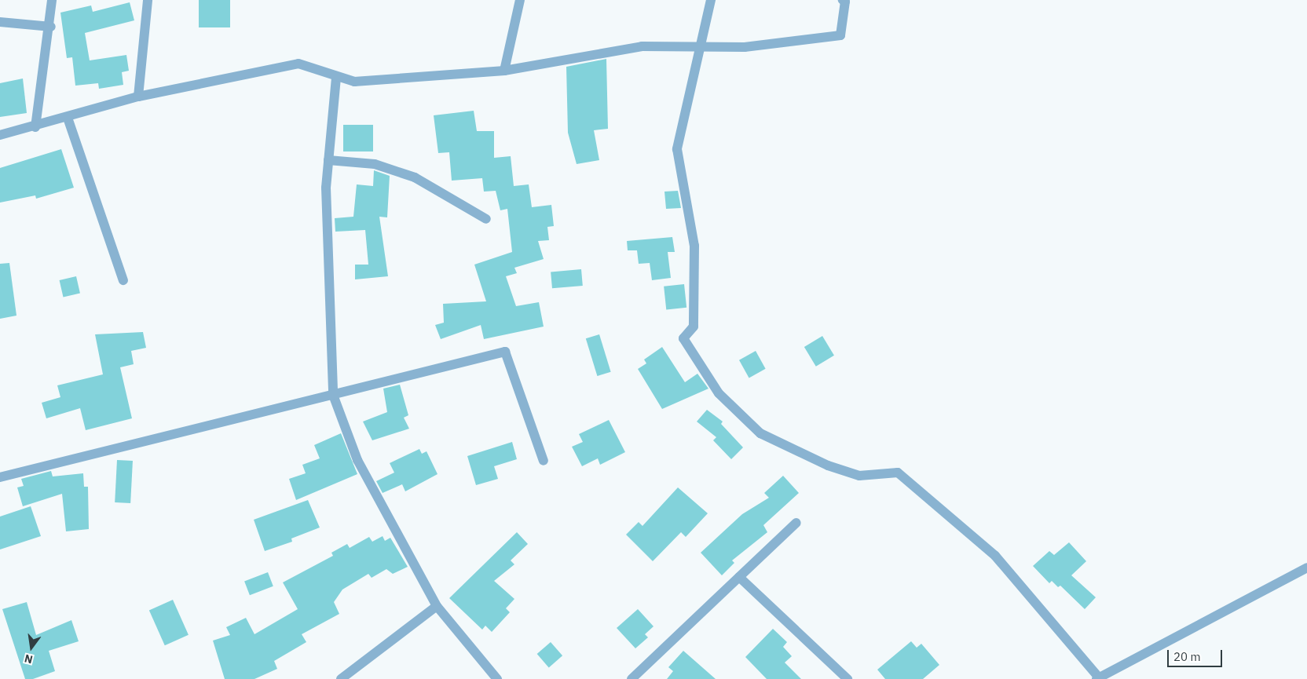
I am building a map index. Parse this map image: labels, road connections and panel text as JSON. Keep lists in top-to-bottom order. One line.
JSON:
{"scale_bar":"20 m","north":"bottom"}
